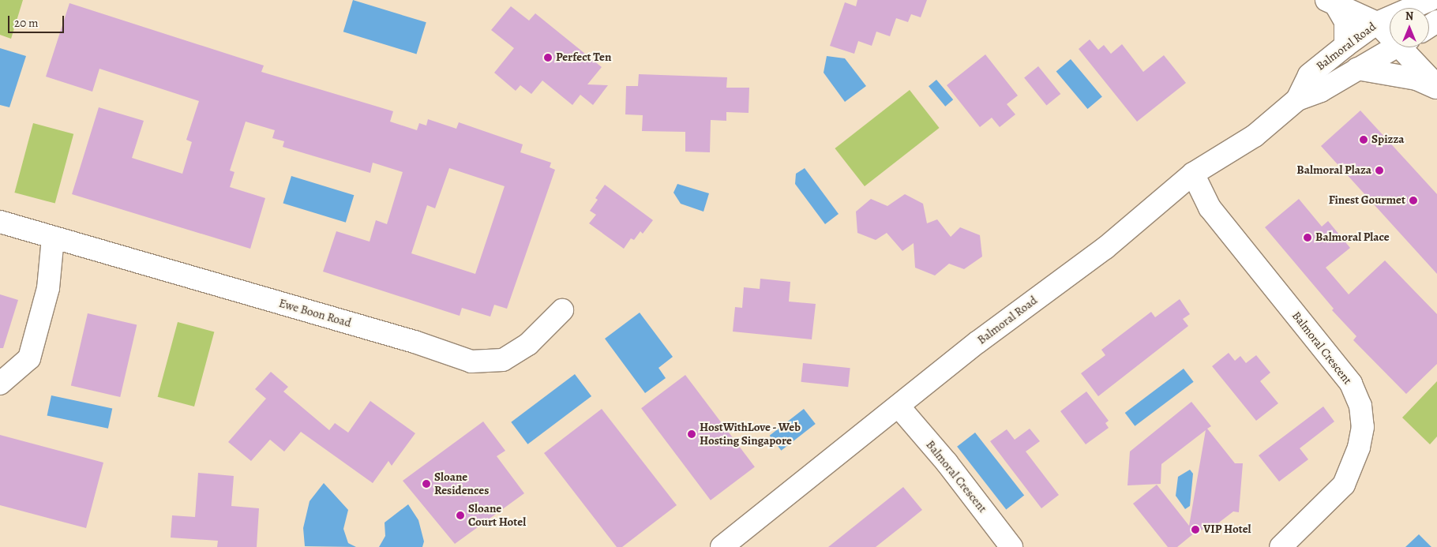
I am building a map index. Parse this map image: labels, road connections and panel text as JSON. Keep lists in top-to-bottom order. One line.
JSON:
{"streets":{"main road":["Balmoral Road","Ewe Boon Road","Balmoral Crescent"]},"crossings":[["Balmoral Road","Balmoral Crescent"]],"places":["Perfect Ten","Spizza","Balmoral Plaza","Finest Gourmet","Balmoral Place","HostWithLove - Web Hosting Singapore","Sloane Residences","Sloane Court Hotel","VIP Hotel"],"scale_bar":"20 m","north":"top"}
